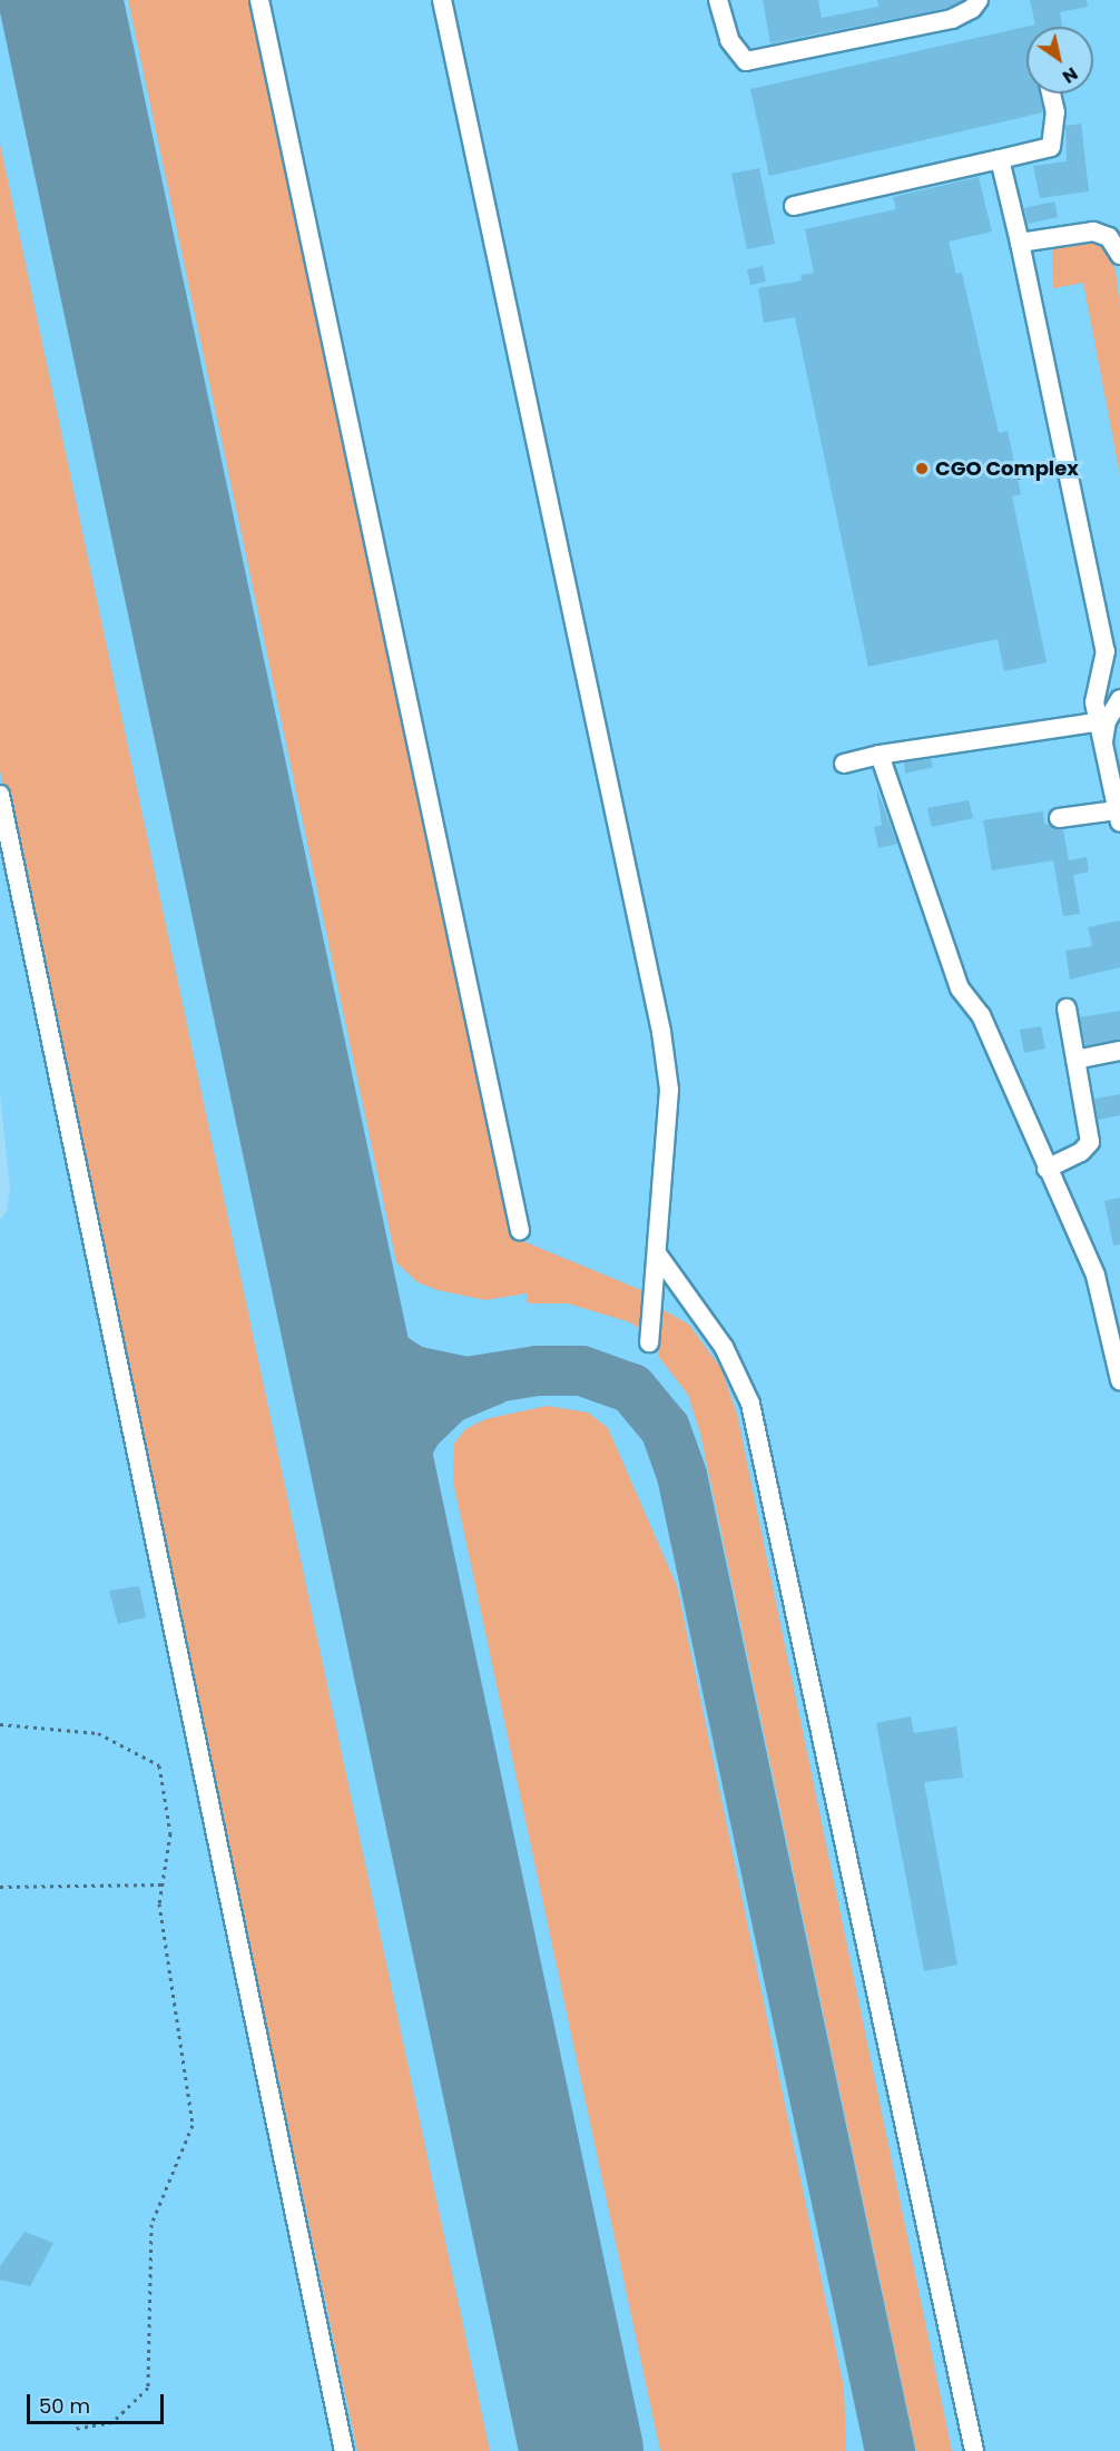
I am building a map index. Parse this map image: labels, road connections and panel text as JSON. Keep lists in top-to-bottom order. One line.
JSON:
{"places":["CGO Complex"],"scale_bar":"50 m","north":"bottom right"}
